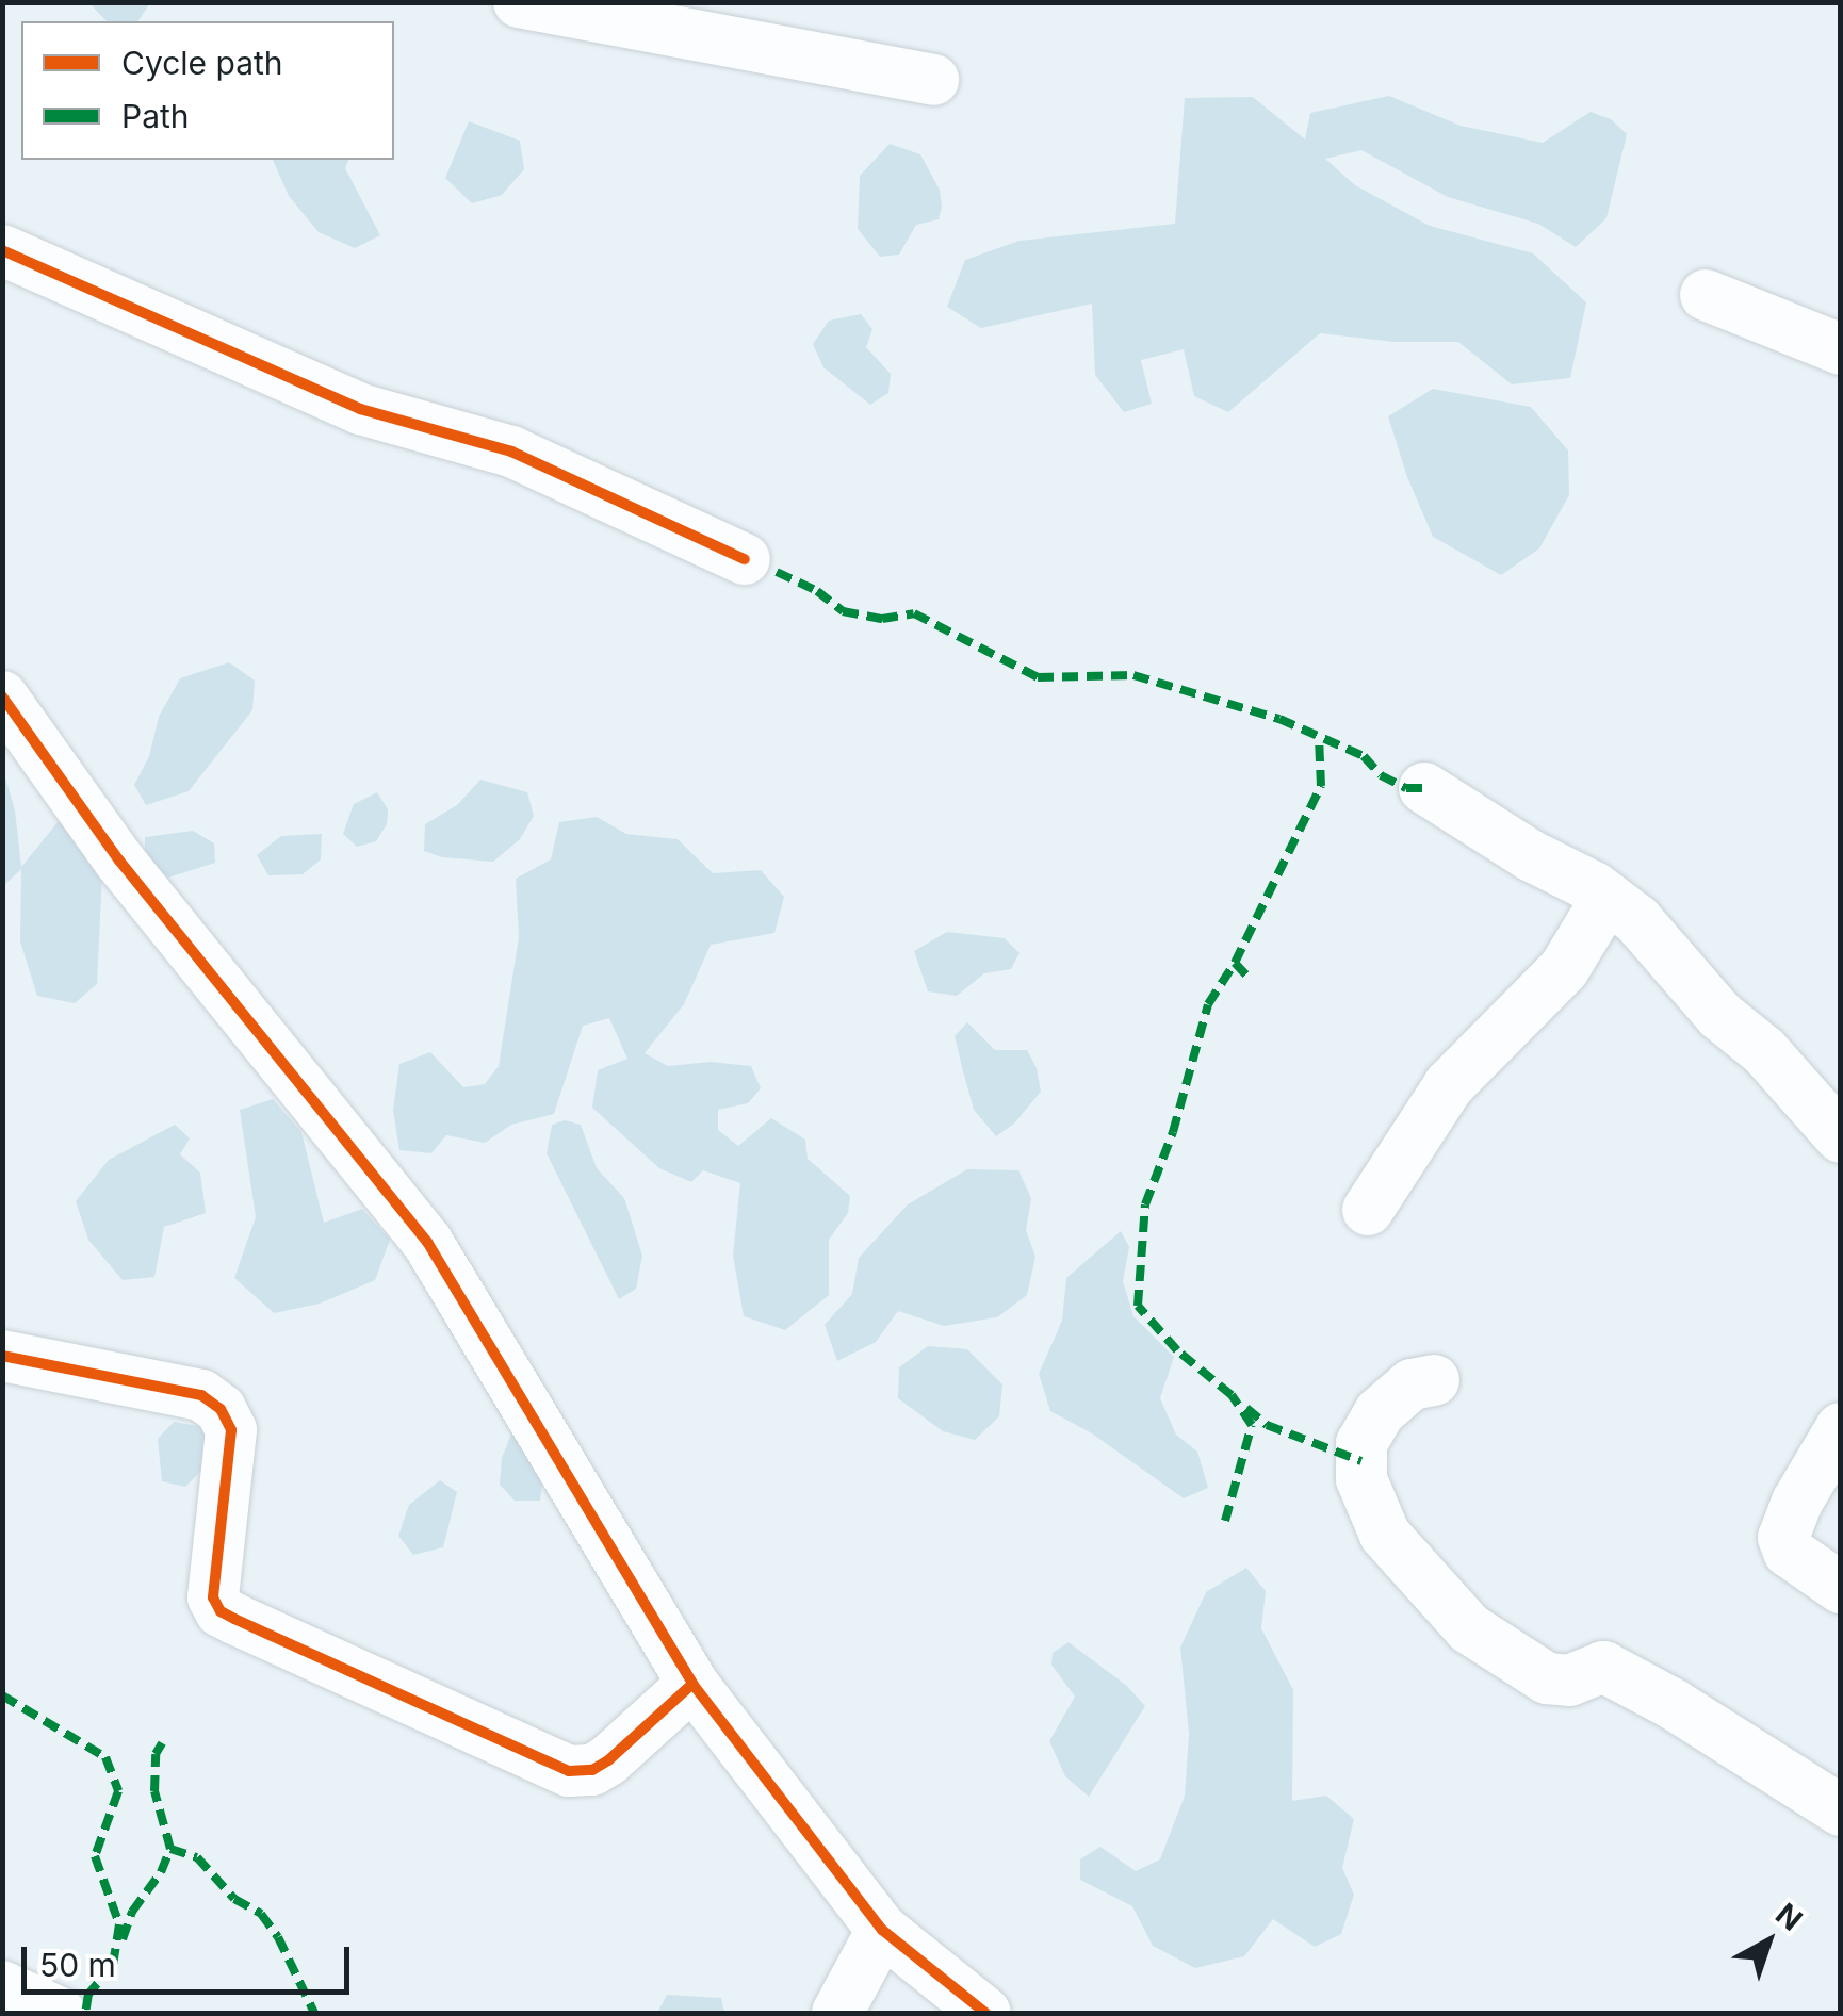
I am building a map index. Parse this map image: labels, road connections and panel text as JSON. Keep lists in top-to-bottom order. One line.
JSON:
{"legend":["Cycle path","Path"],"scale_bar":"50 m","north":"top right"}
